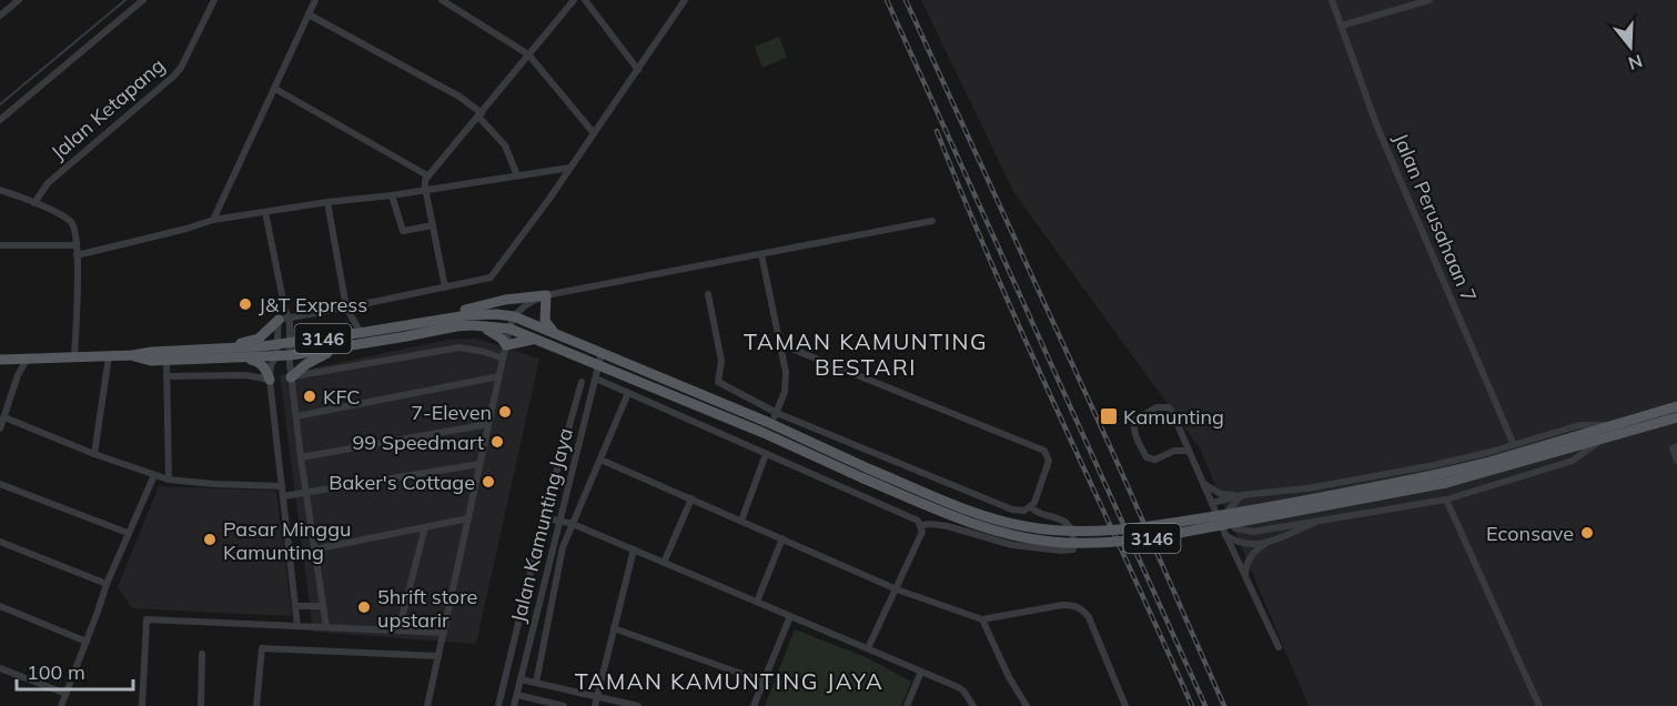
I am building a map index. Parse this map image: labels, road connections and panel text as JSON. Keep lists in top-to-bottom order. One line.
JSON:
{"streets":{"main road":["3146"],"street":["Jalan Ketapang","Jalan Perusahaan 7","Jalan Kamunting Jaya"]},"crossings":[["3146","Jalan Kamunting Jaya"]],"districts":["TAMAN KAMUNTING BESTARI","TAMAN KAMUNTING JAYA"],"places":{"other":["J&T Express","KFC","7-Eleven","99 Speedmart","Baker's Cottage","Econsave","Pasar Minggu Kamunting","5hrift store upstarir"],"transit":["Kamunting"]},"scale_bar":"100 m","north":"bottom"}
